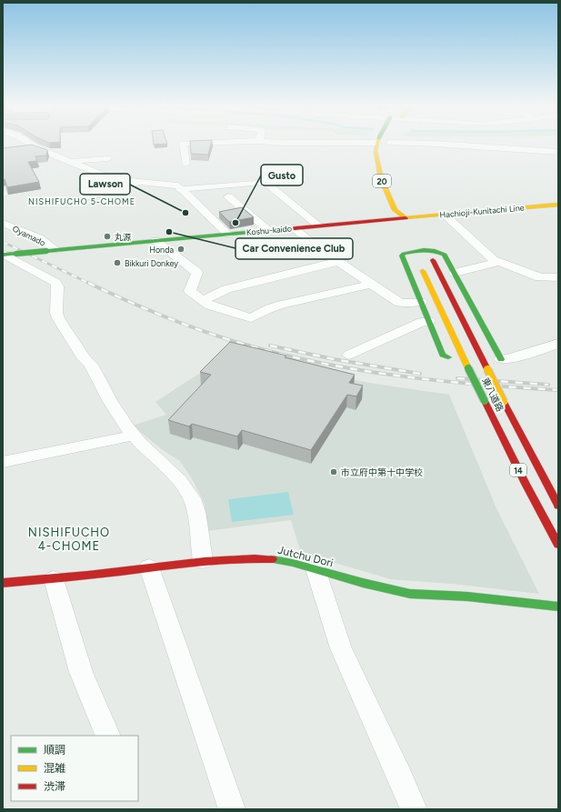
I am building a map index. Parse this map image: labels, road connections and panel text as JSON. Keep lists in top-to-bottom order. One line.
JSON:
{"streets":{"main road":["20","Hachioji-Kunitachi Line","Koshu-kaido","東八道路","14","Jutchu Dori"],"street":["Oyamado"]},"crossings":[["20","Hachioji-Kunitachi Line"],["20","Koshu-kaido"],["Hachioji-Kunitachi Line","Koshu-kaido"],["Koshu-kaido","Oyamado"]],"districts":["NISHIFUCHO 5-CHOME","NISHIFUCHO 4-CHOME"],"places":["Lawson","Gusto","Car Convenience Club","丸源","Honda","Bikkuri Donkey","市立府中第十中学校"],"legend":["順調","混雑","渋滞"]}
